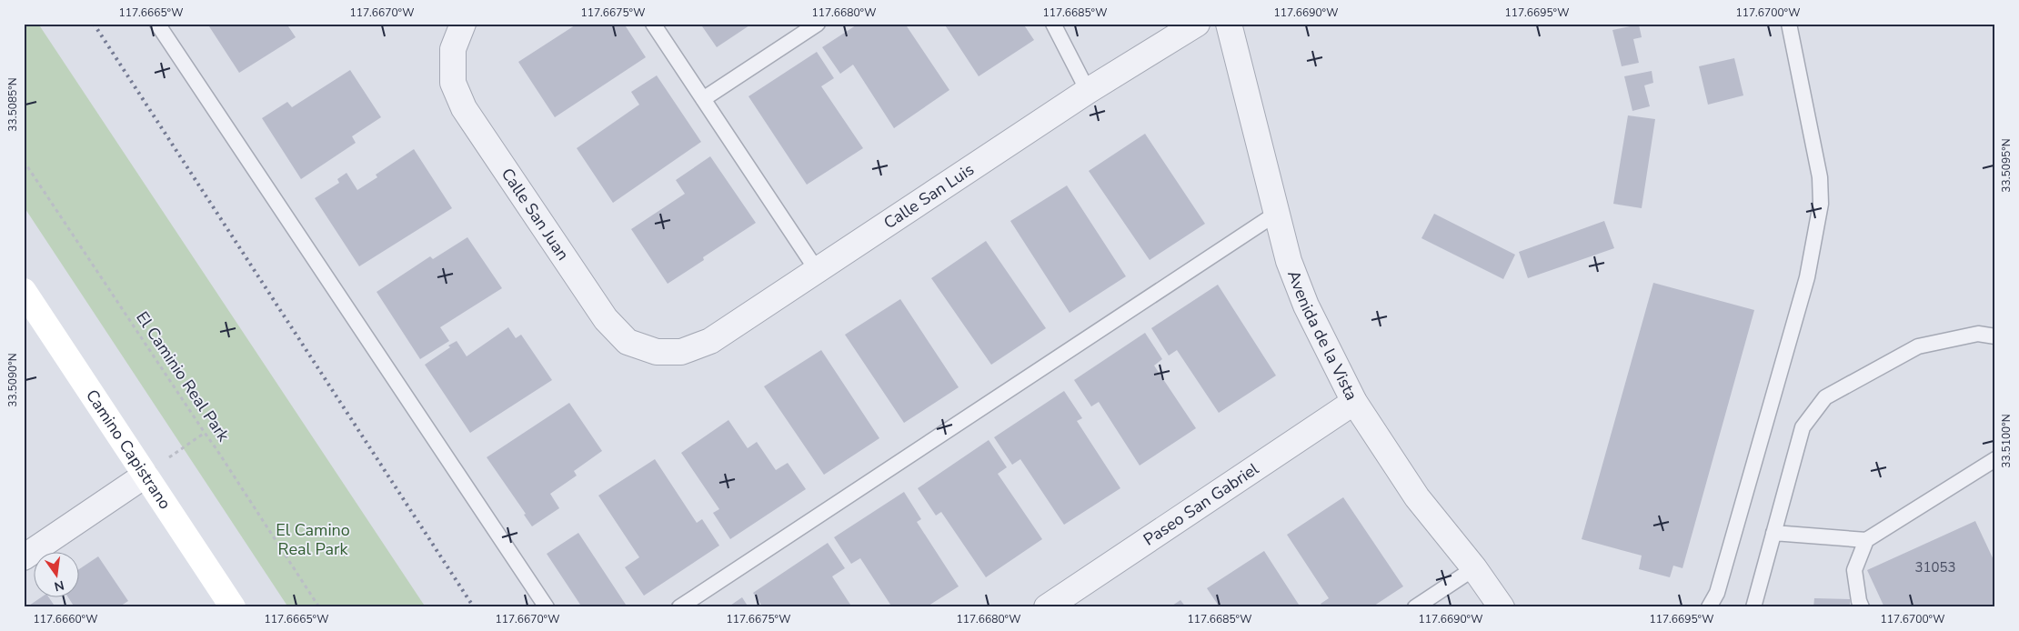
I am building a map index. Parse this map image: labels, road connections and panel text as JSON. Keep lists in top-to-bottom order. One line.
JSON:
{"streets":{"main road":["Camino Capistrano"],"street":["Calle San Luis","Calle San Juan","Avenida de la Vista","Paseo San Gabriel"],"path":["El Caminio Real Park"]},"crossings":[["Calle San Luis","Calle San Juan"],["Avenida de la Vista","Paseo San Gabriel"]],"parks":["El Camino Real Park"],"house_numbers":["31053"],"north":"bottom","coordinates":["117.6665°W","117.6670°W","117.6675°W","117.6680°W","117.6685°W","117.6690°W","117.6695°W","117.6700°W","33.5085°N","33.5095°N","33.5090°N","33.5100°N","117.6660°W"]}
